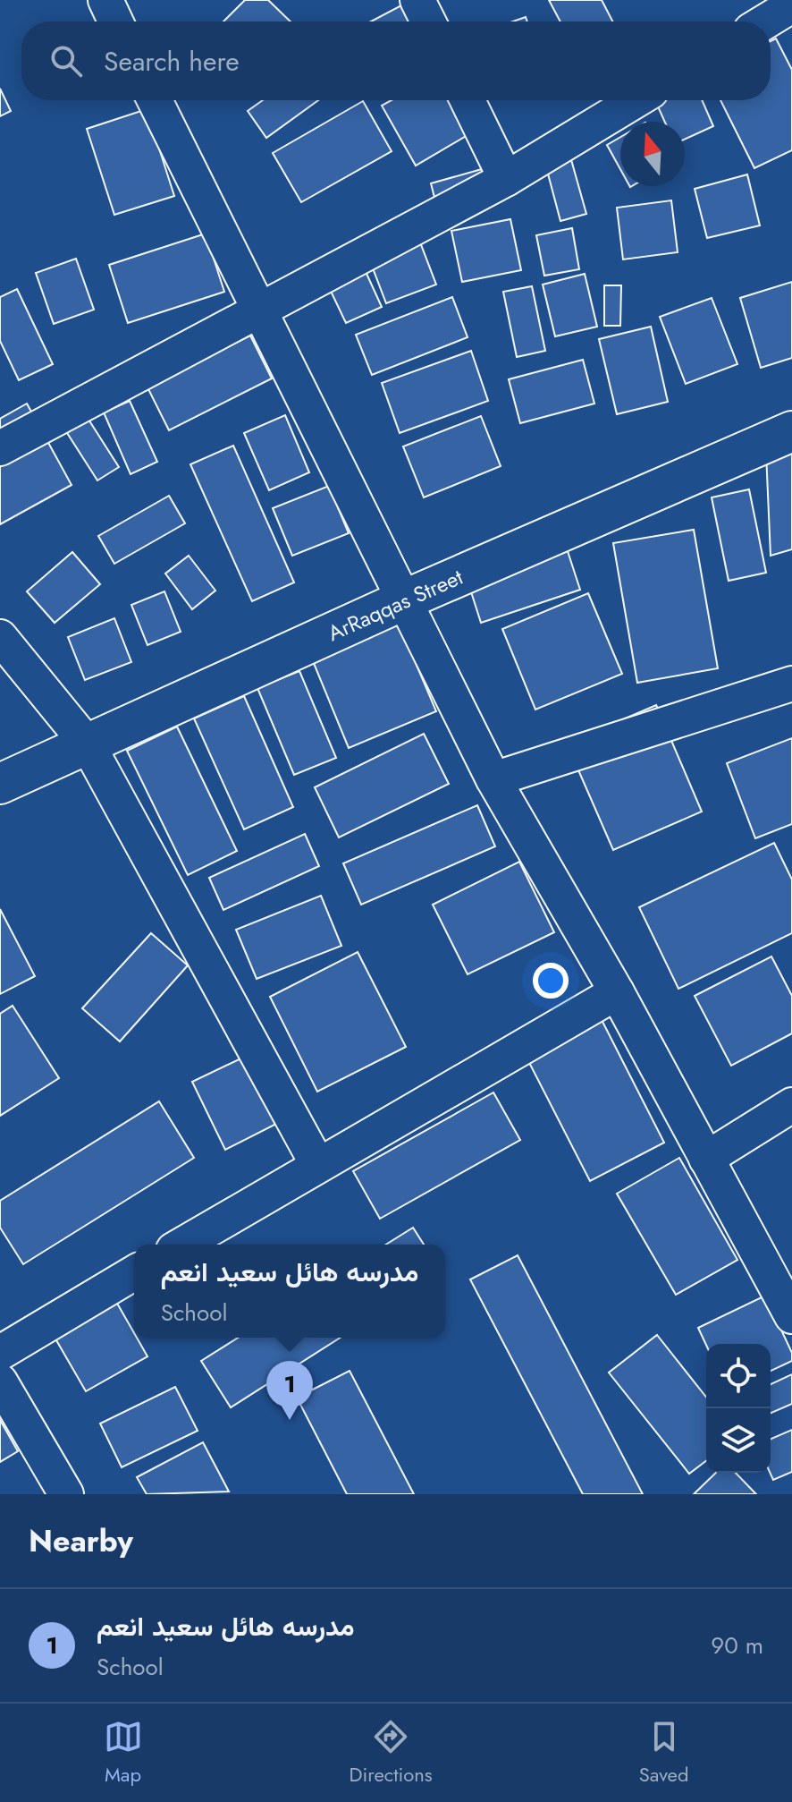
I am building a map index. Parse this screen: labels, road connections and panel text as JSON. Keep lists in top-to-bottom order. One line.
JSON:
{"streets":{"street":["ArRaqqas Street"]},"north":"top","page":{"search":"Search here","popup":["مدرسه هائل سعيد انعم","School"],"pins":"1","heading":"Nearby","list":[{"mark":"1","name":"مدرسه هائل سعيد انعم","note":"School","value":"90 m"}],"nav":["Map","Directions","Saved"]}}
